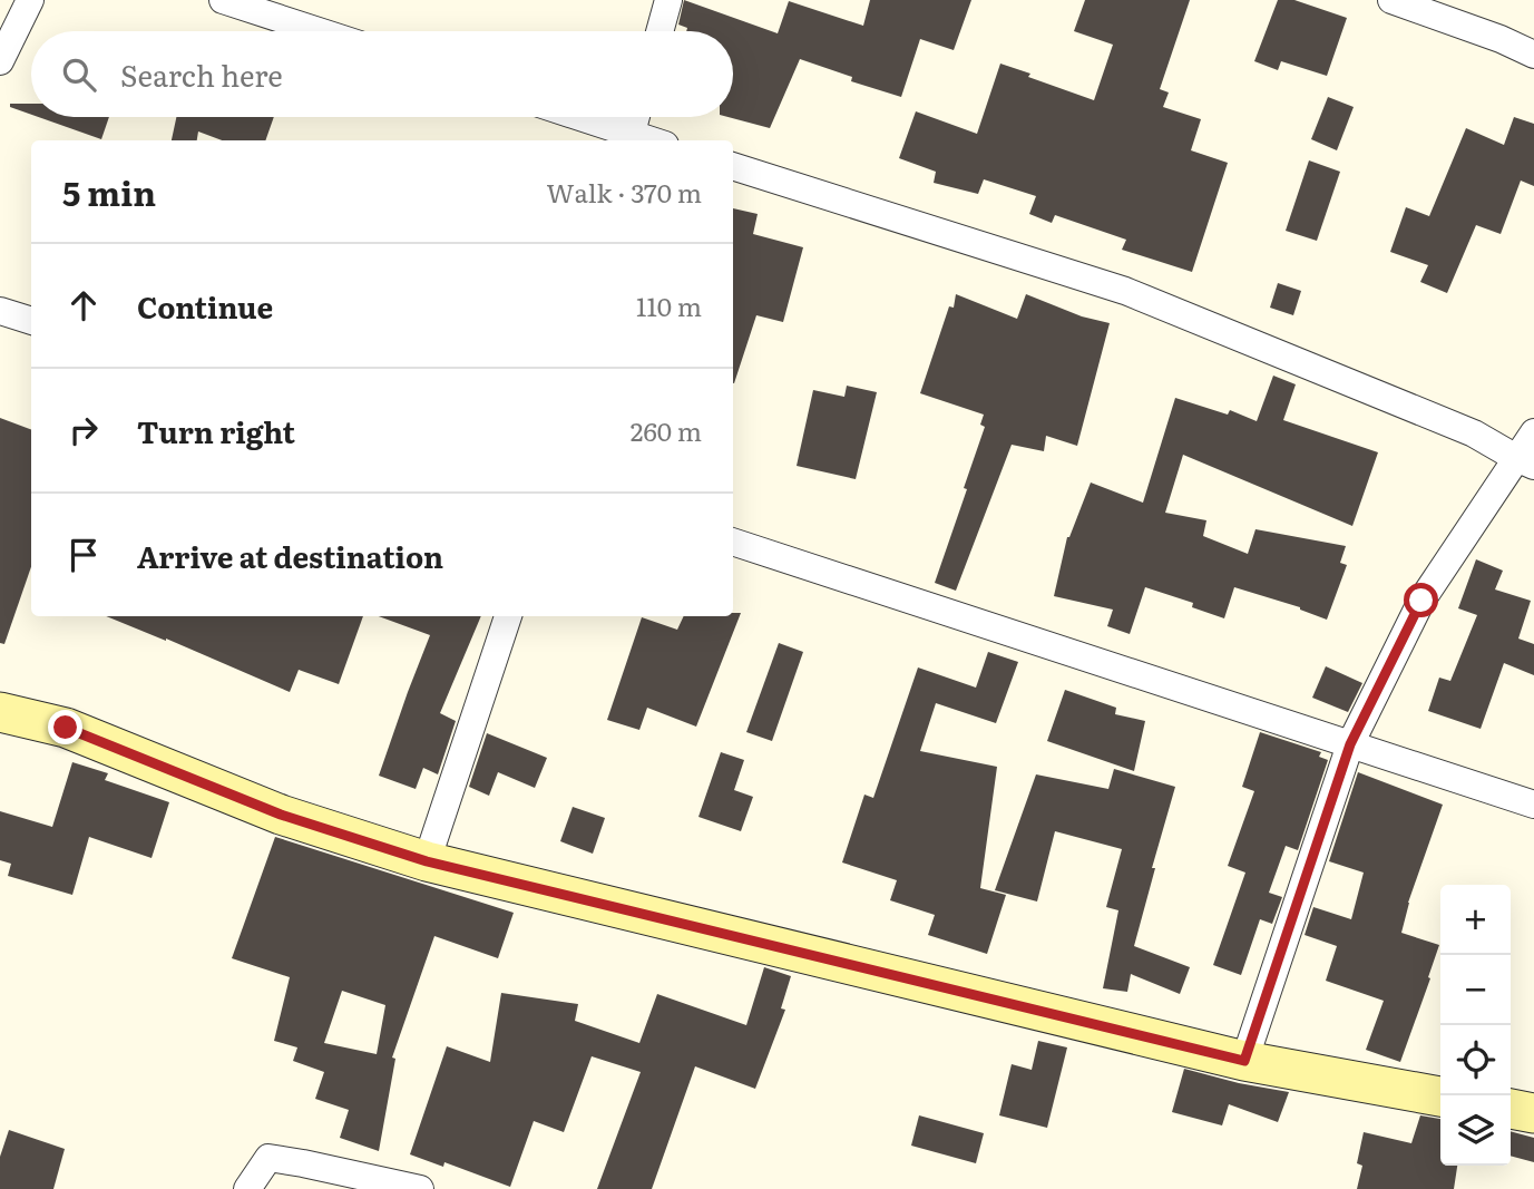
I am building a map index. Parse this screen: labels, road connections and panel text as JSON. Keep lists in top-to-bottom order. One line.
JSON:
{"page":{"search":"Search here","heading":["5 min","Walk · 370 m"],"list":[["Continue","110 m"],["Turn right","260 m"],"Arrive at destination"],"map_buttons":["+","−"]}}
